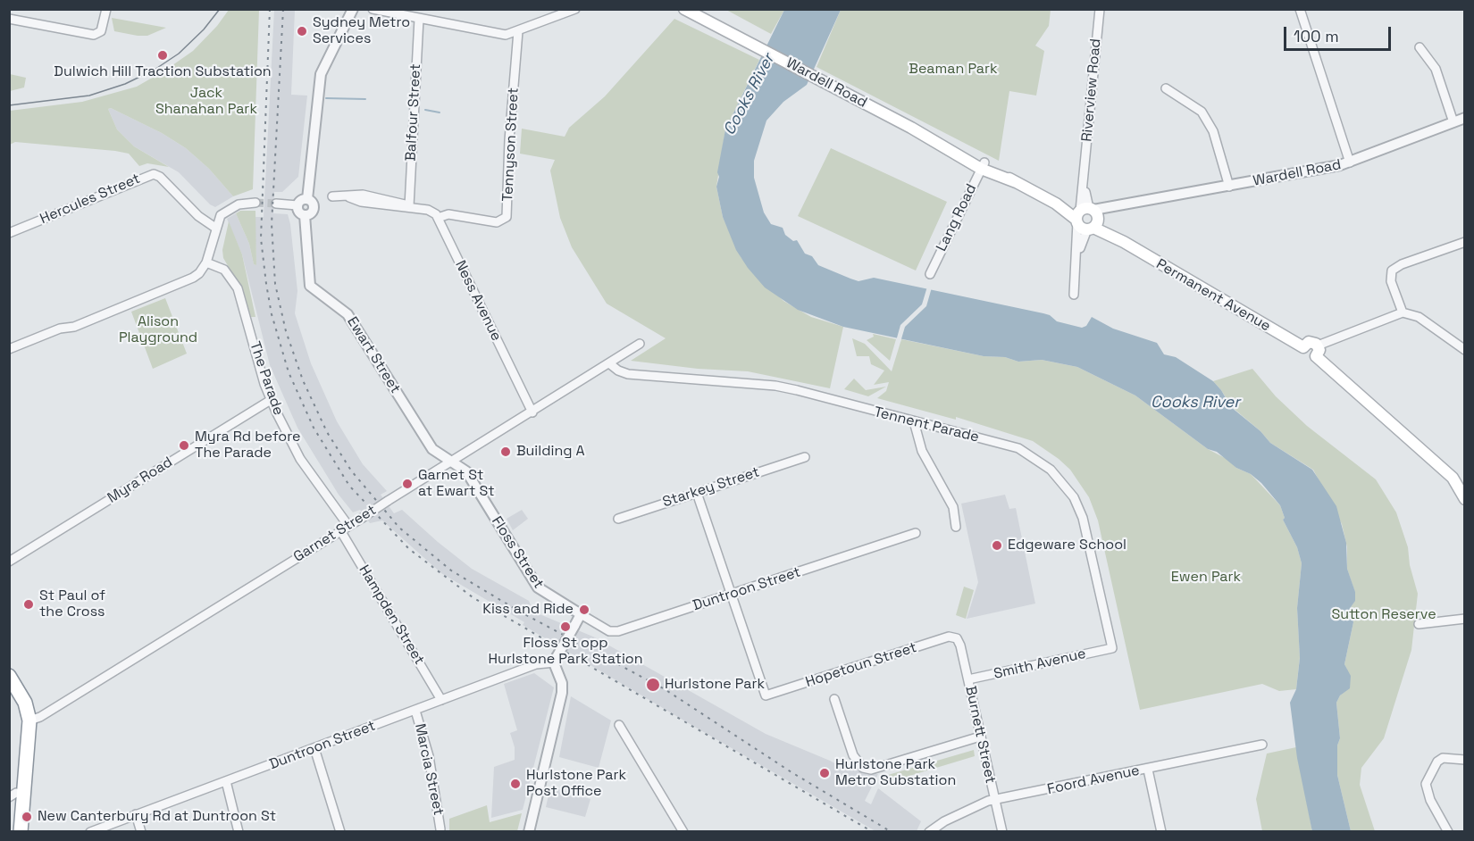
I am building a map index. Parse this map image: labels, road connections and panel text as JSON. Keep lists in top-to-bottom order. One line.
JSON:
{"streets":{"main road":["Wardell Road","Permanent Avenue"],"street":["Riverview Road","Balfour Street","Tennyson Street","Hercules Street","Lang Road","Ness Avenue","Ewart Street","The Parade","Tennent Parade","Myra Road","Starkey Street","Garnet Street","Floss Street","Duntroon Street","Hampden Street","Smith Avenue","Hopetoun Street","Burnett Street","Marcia Street","Foord Avenue"]},"crossings":[["Wardell Road","Riverview Road"],["Wardell Road","Lang Road"],["Wardell Road","Permanent Avenue"],["Riverview Road","Permanent Avenue"],["Tennyson Street","Ness Avenue"],["Ness Avenue","Garnet Street"],["Ewart Street","Garnet Street"],["Ewart Street","Floss Street"],["The Parade","Myra Road"],["The Parade","Garnet Street"],["The Parade","Hampden Street"],["Tennent Parade","Garnet Street"],["Tennent Parade","Smith Avenue"],["Garnet Street","Floss Street"],["Garnet Street","Hampden Street"],["Floss Street","Duntroon Street"],["Duntroon Street","Hampden Street"],["Duntroon Street","Hopetoun Street"],["Duntroon Street","Marcia Street"],["Smith Avenue","Burnett Street"],["Hopetoun Street","Burnett Street"],["Burnett Street","Foord Avenue"]],"water":["Cooks River"],"parks":["Beaman Park","Jack Shanahan Park","Alison Playground","Ewen Park","Sutton Reserve"],"places":["Sydney Metro Services","Dulwich Hill Traction Substation","Myra Rd before The Parade","Building A","Garnet St at Ewart St","Edgeware School","St Paul of the Cross","Kiss and Ride","Floss St opp Hurlstone Park Station","Hurlstone Park","Hurlstone Park Metro Substation","Hurlstone Park Post Office","New Canterbury Rd at Duntroon St"],"scale_bar":"100 m"}
